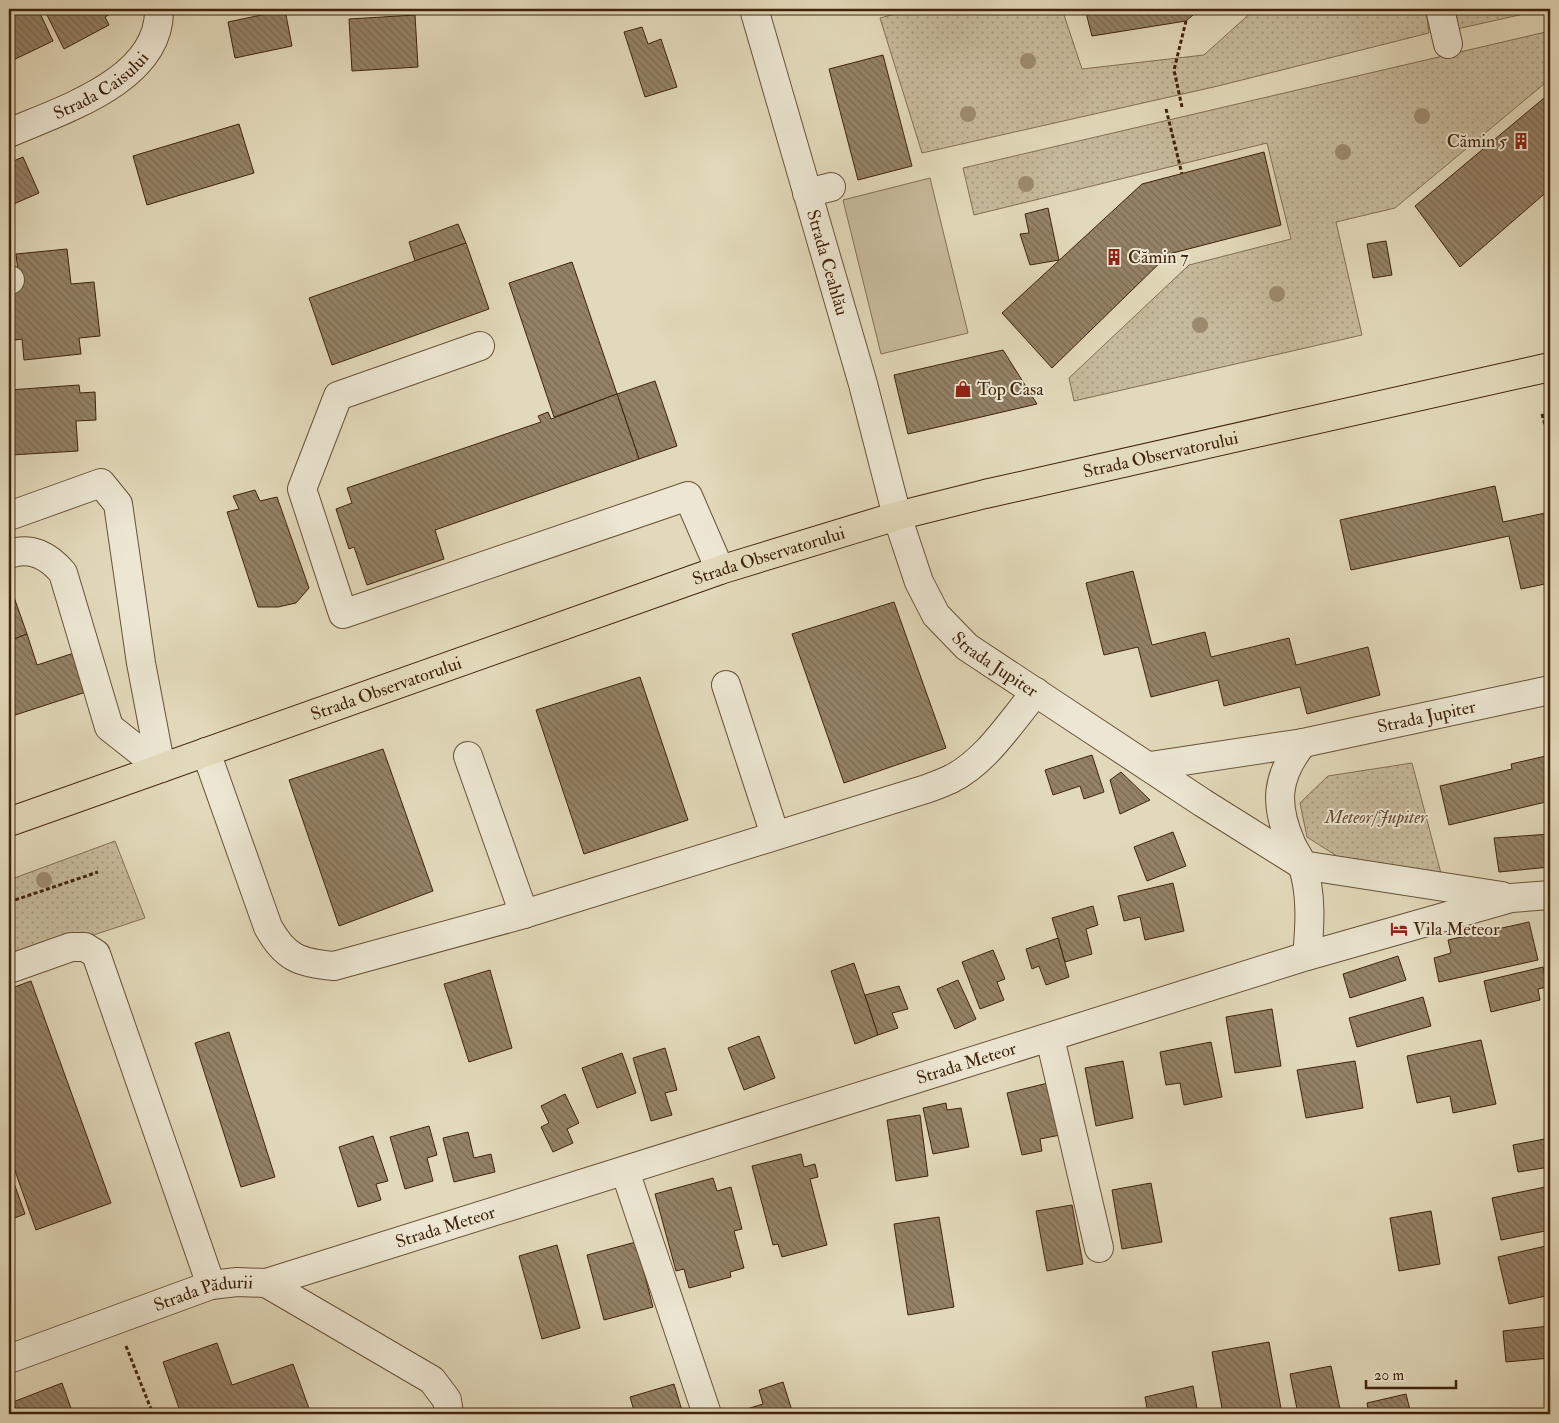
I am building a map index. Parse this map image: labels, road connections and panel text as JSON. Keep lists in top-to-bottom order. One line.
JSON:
{"streets":{"main road":["Strada Observatorului"],"street":["Strada Caisului","Strada Ceahlău","Strada Jupiter","Strada Meteor","Strada Pădurii"]},"crossings":[["Strada Ceahlău","Strada Observatorului"],["Strada Ceahlău","Strada Jupiter"],["Strada Observatorului","Strada Jupiter"],["Strada Jupiter","Strada Meteor"],["Strada Meteor","Strada Pădurii"]],"parks":["Meteor/Jupiter"],"places":{"building":["Cămin 5","Cămin 7"],"shop":["Top Casa"],"hotel":["Vila Meteor"]},"scale_bar":"20 m"}
